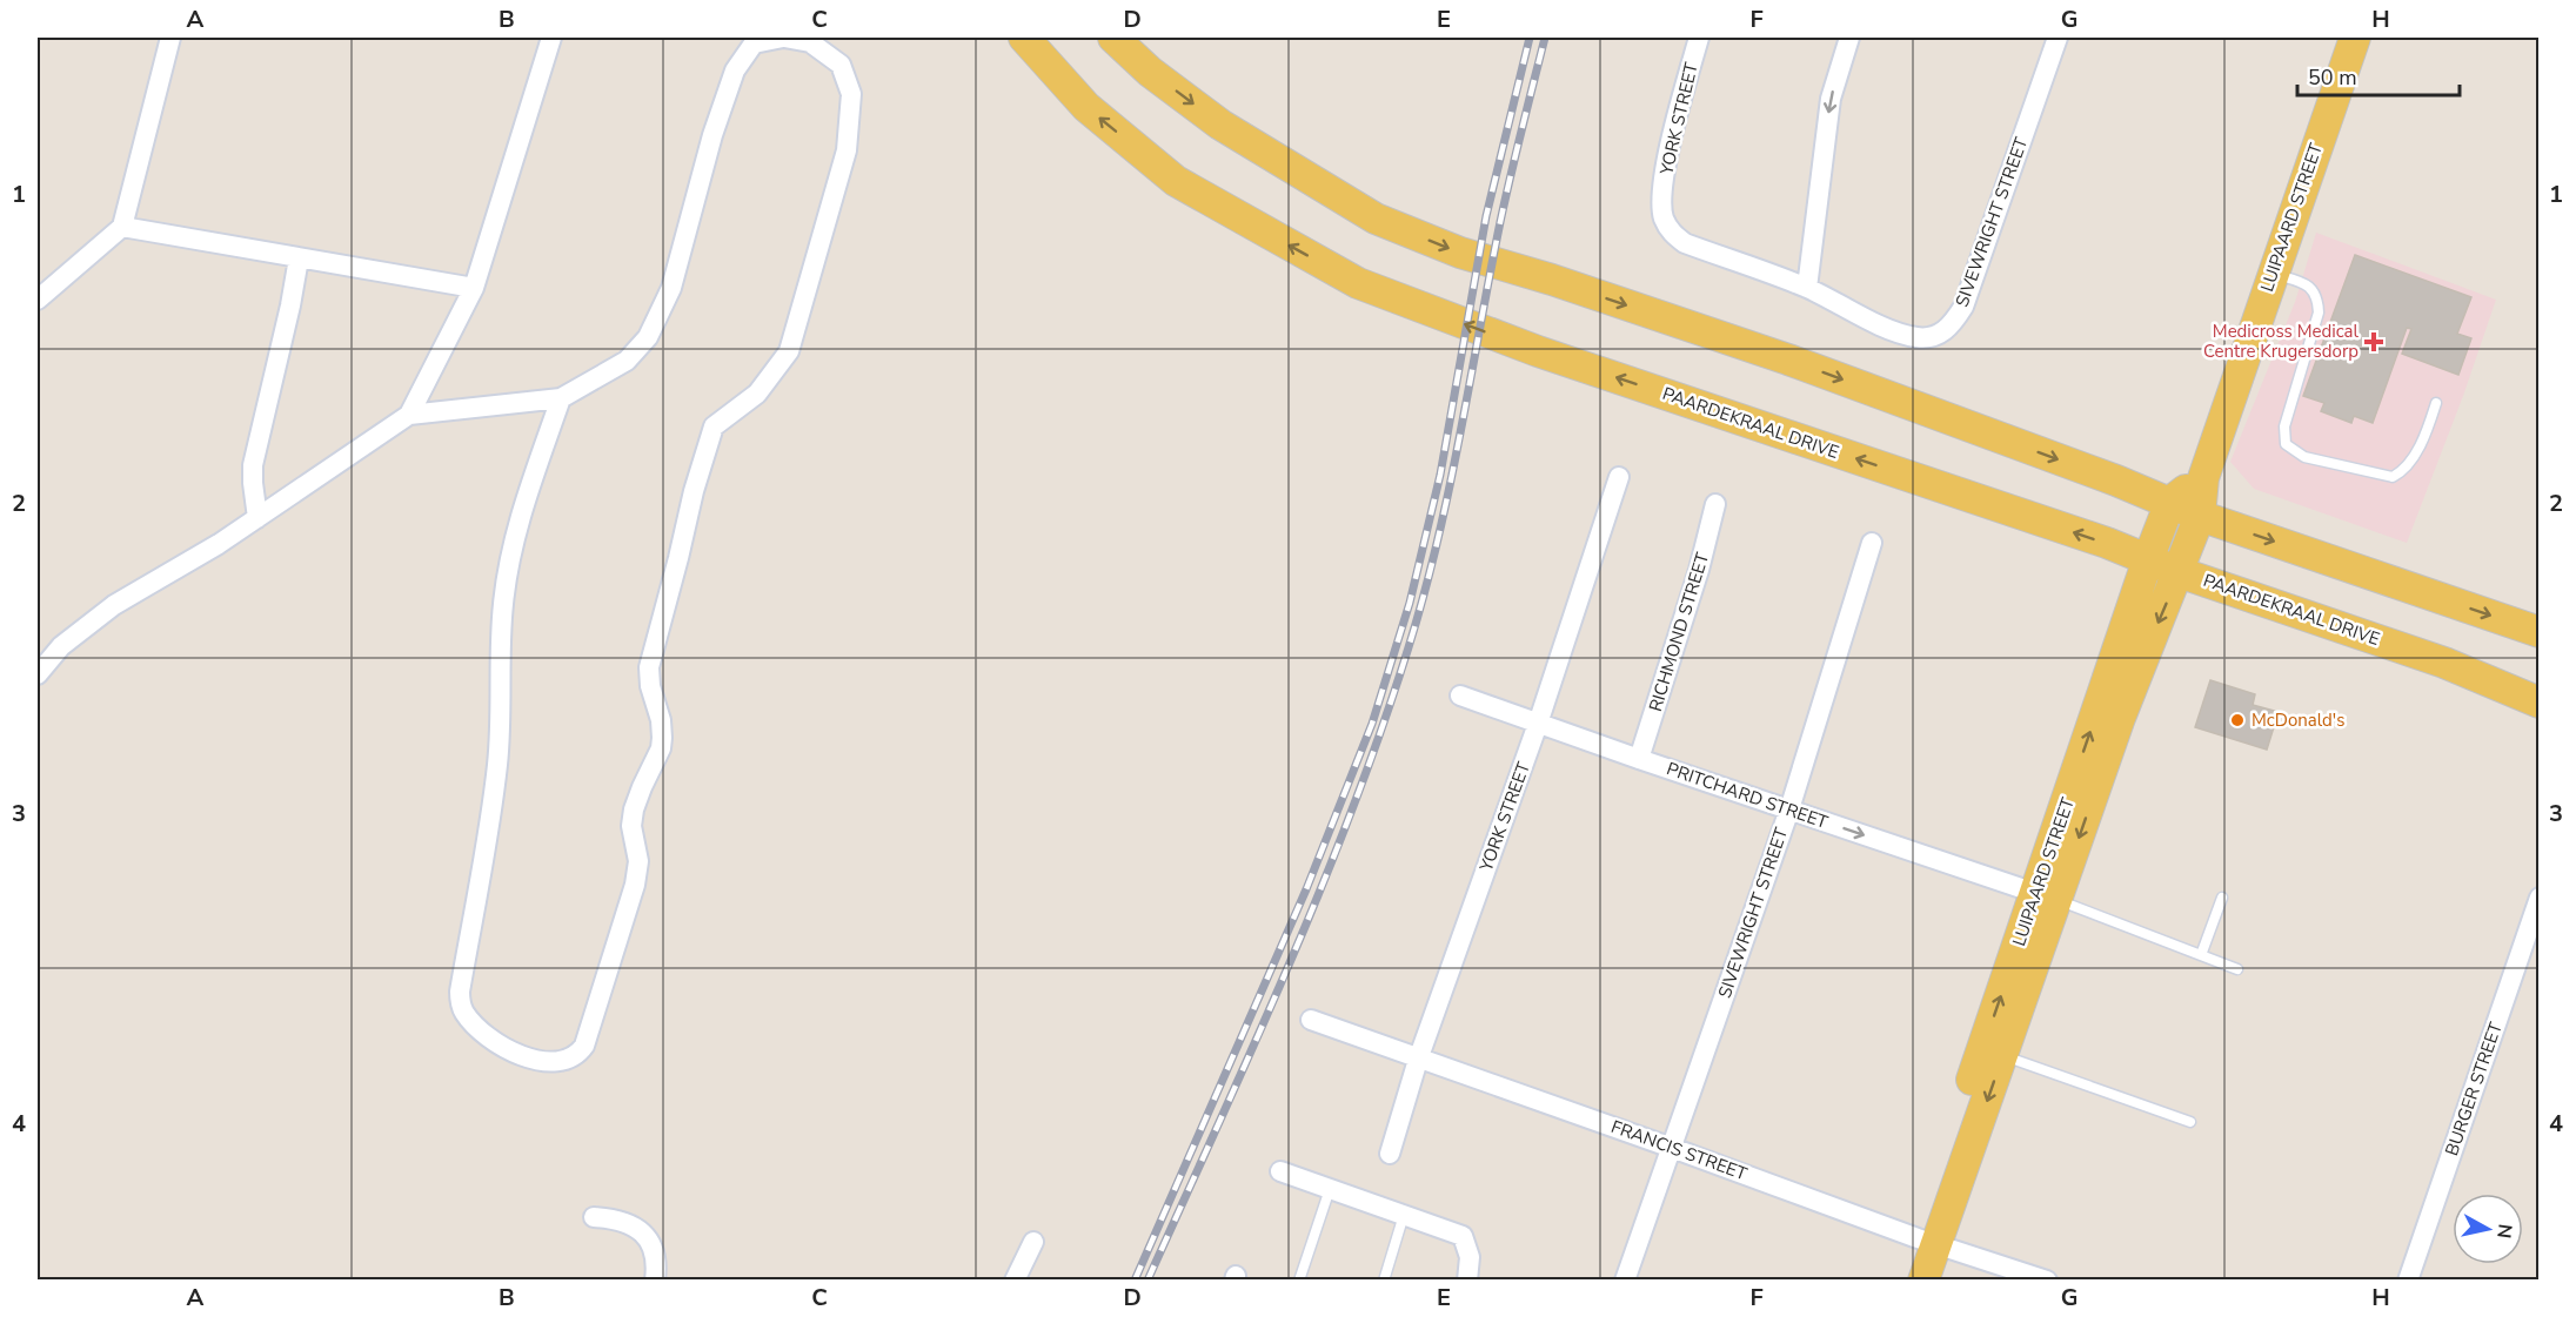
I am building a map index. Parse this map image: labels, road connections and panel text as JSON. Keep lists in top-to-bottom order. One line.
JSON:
{"streets":{"main road":["LUIPAARD STREET","PAARDEKRAAL DRIVE"],"street":["YORK STREET","SIVEWRIGHT STREET","RICHMOND STREET","PRITCHARD STREET","BURGER STREET","FRANCIS STREET"]},"crossings":[["YORK STREET","SIVEWRIGHT STREET"],["YORK STREET","PRITCHARD STREET"],["YORK STREET","FRANCIS STREET"],["LUIPAARD STREET","PAARDEKRAAL DRIVE"],["LUIPAARD STREET","PRITCHARD STREET"],["LUIPAARD STREET","FRANCIS STREET"],["SIVEWRIGHT STREET","PRITCHARD STREET"],["SIVEWRIGHT STREET","FRANCIS STREET"],["RICHMOND STREET","PRITCHARD STREET"]],"one_way":["PRITCHARD STREET"],"places":{"health":["Medicross Medical Centre Krugersdorp"],"other":["McDonald's"]},"scale_bar":"50 m","north":"right","grid":{"columns":["A","B","C","D","E","F","G","H"],"rows":["1","2","3","4"]}}
